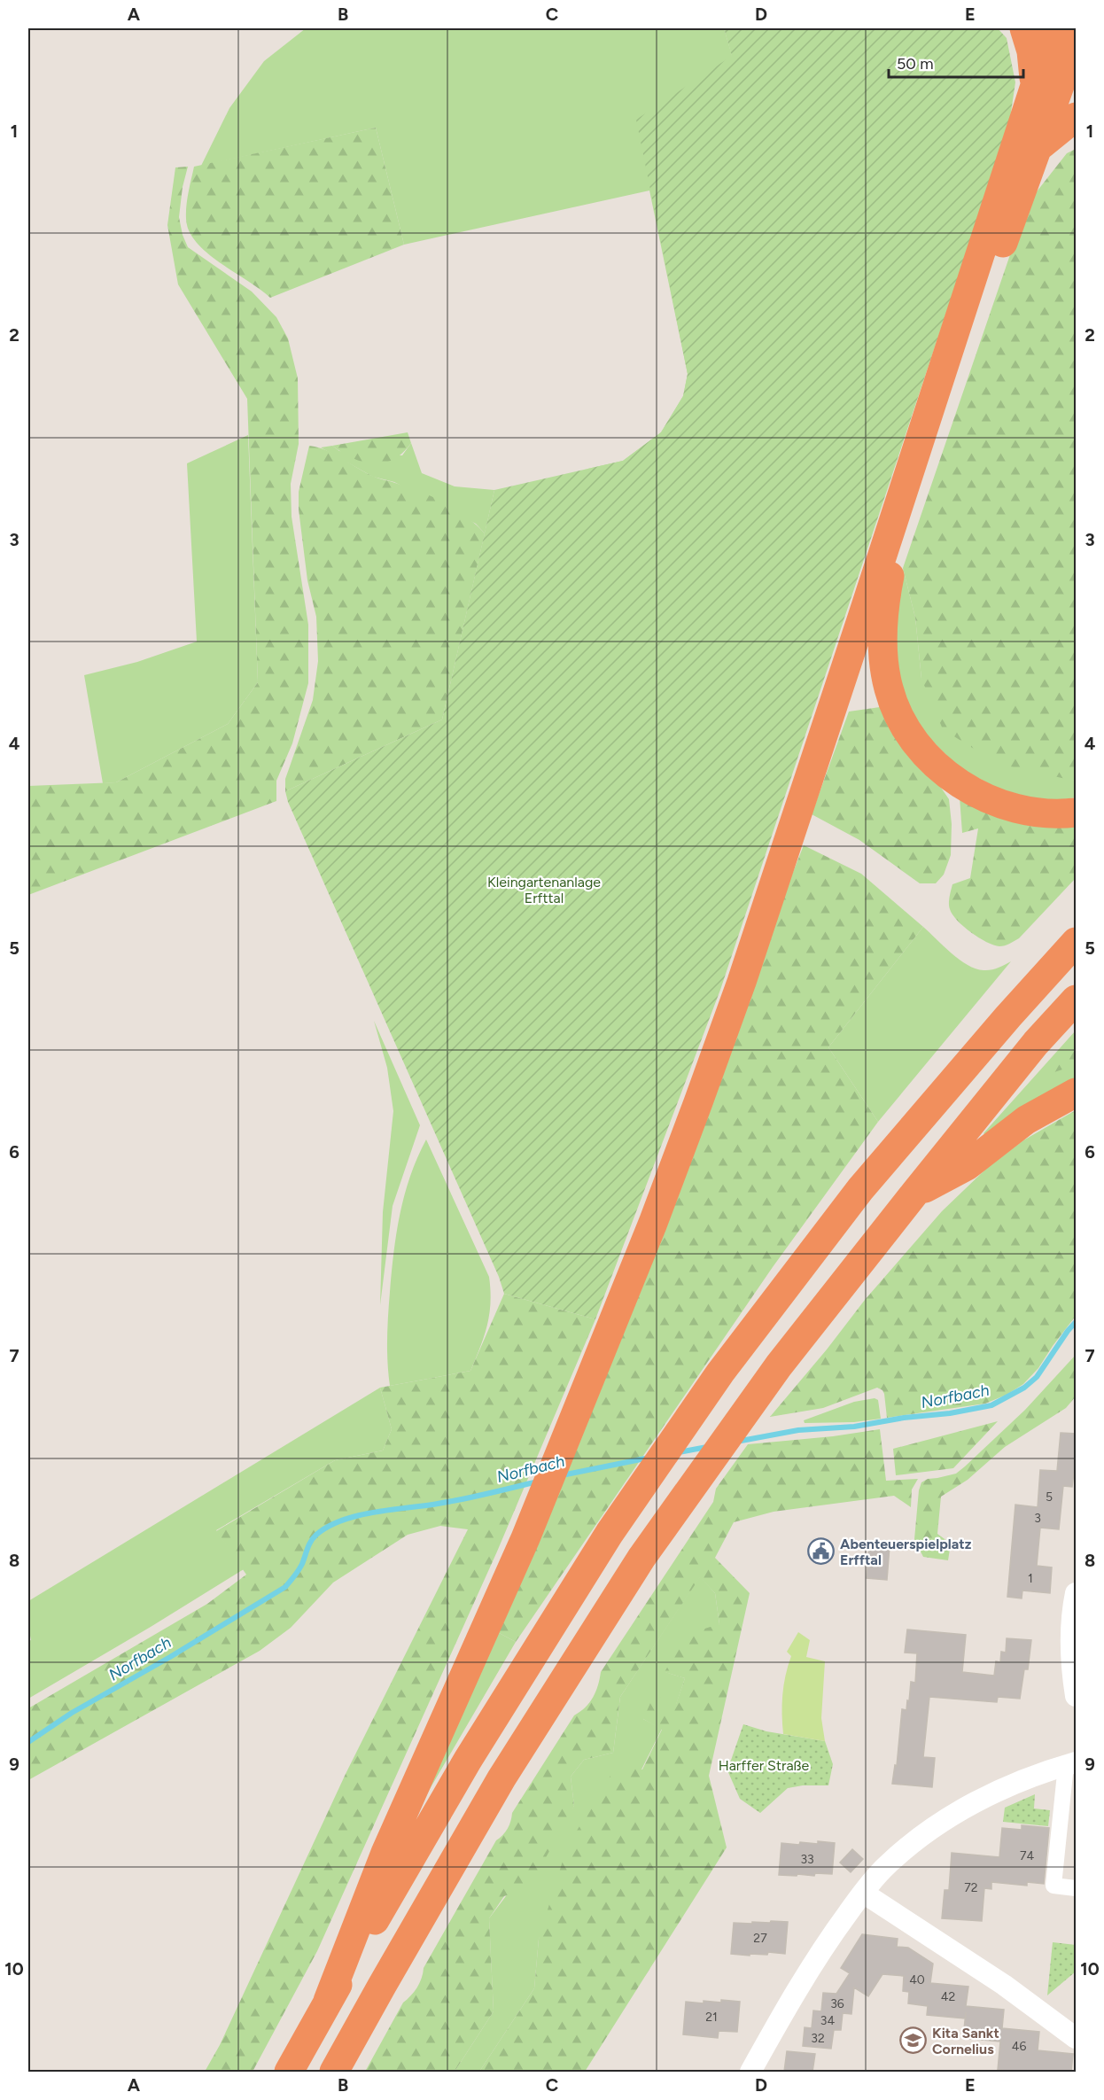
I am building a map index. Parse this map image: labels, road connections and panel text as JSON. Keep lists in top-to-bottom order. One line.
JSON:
{"water":["Norfbach"],"parks":["Kleingartenanlage Erfttal","Harffer Straße"],"places":{"public building":["Abenteuerspielplatz Erfftal"],"school or university":["Kita Sankt Cornelius"]},"house_numbers":["5","3","1","74","33","72","27","40","42","36","21","34","32","46"],"scale_bar":"50 m","grid":{"columns":["A","B","C","D","E"],"rows":["1","2","3","4","5","6","7","8","9","10"]}}
